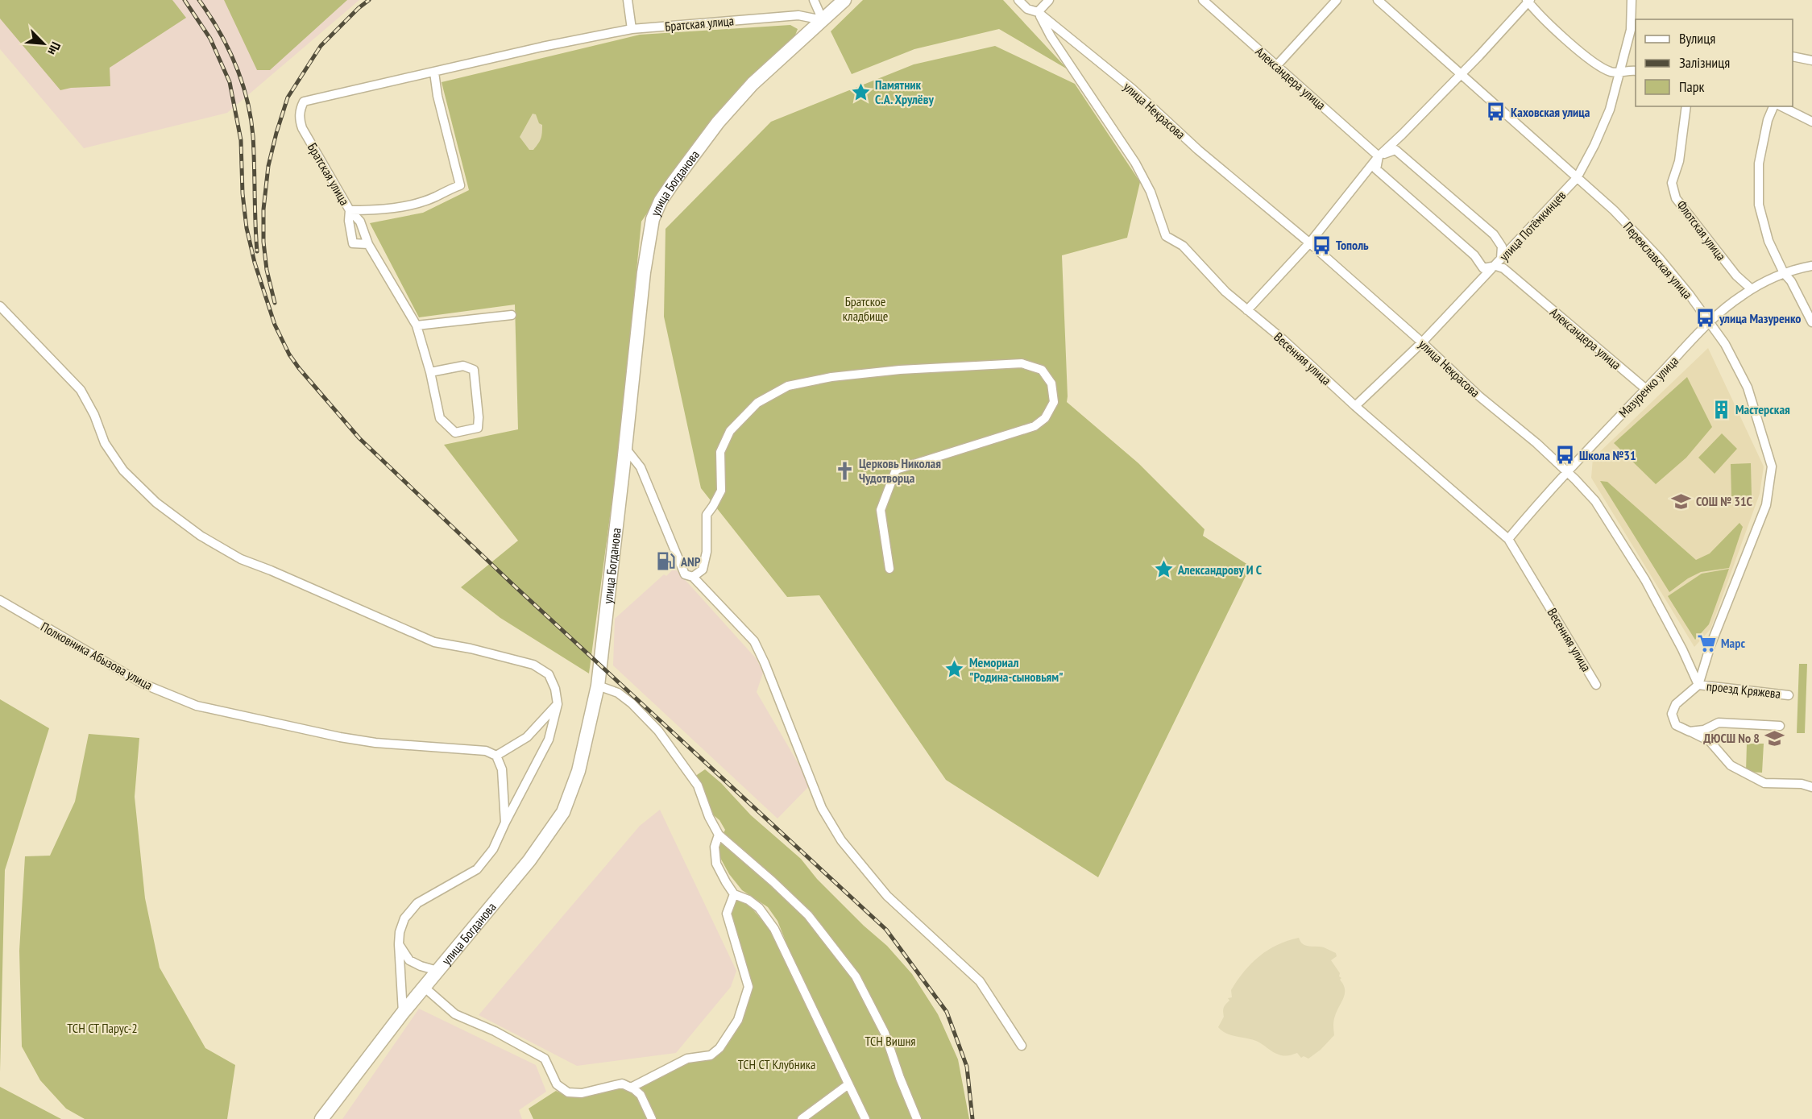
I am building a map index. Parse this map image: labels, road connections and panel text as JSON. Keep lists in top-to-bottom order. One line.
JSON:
{"streets":{"main road":["улица Богданова"],"street":["Братская улица","Александера улица","улица Некрасова","улица Потёмкинцев","Флотская улица","Переяславская улица","Весенняя улица","Мазуренко улица","Полковника Абызова улица","проезд Кряжева"]},"crossings":[["Братская улица","улица Богданова"],["Александера улица","улица Потёмкинцев"],["Александера улица","Мазуренко улица"],["улица Некрасова","улица Потёмкинцев"],["улица Некрасова","Переяславская улица"],["улица Некрасова","Весенняя улица"],["улица Некрасова","Мазуренко улица"],["улица Некрасова","проезд Кряжева"],["улица Потёмкинцев","Переяславская улица"],["улица Потёмкинцев","Весенняя улица"],["Флотская улица","Мазуренко улица"],["Переяславская улица","Мазуренко улица"],["Переяславская улица","проезд Кряжева"],["Весенняя улица","Мазуренко улица"]],"parks":["Братское кладбище","ТСН СТ Парус-2","ТСН Вишня","ТСН СТ Клубника"],"places":{"place":["Памятник С.А. Хрулёву","Александрову И С","Мемориал \"Родина-сыновьям\""],"bus stop":["Каховская улица","Тополь","улица Мазуренко","Школа №31"],"building":["Мастерская"],"church":["Церковь Николая Чудотворца"],"school or university":["СОШ № 31С","ДЮСШ No 8"],"fuel station":["ANP"],"supermarket":["Марс"]},"legend":["Вулиця","Залізниця","Парк"],"north":"bottom right"}
